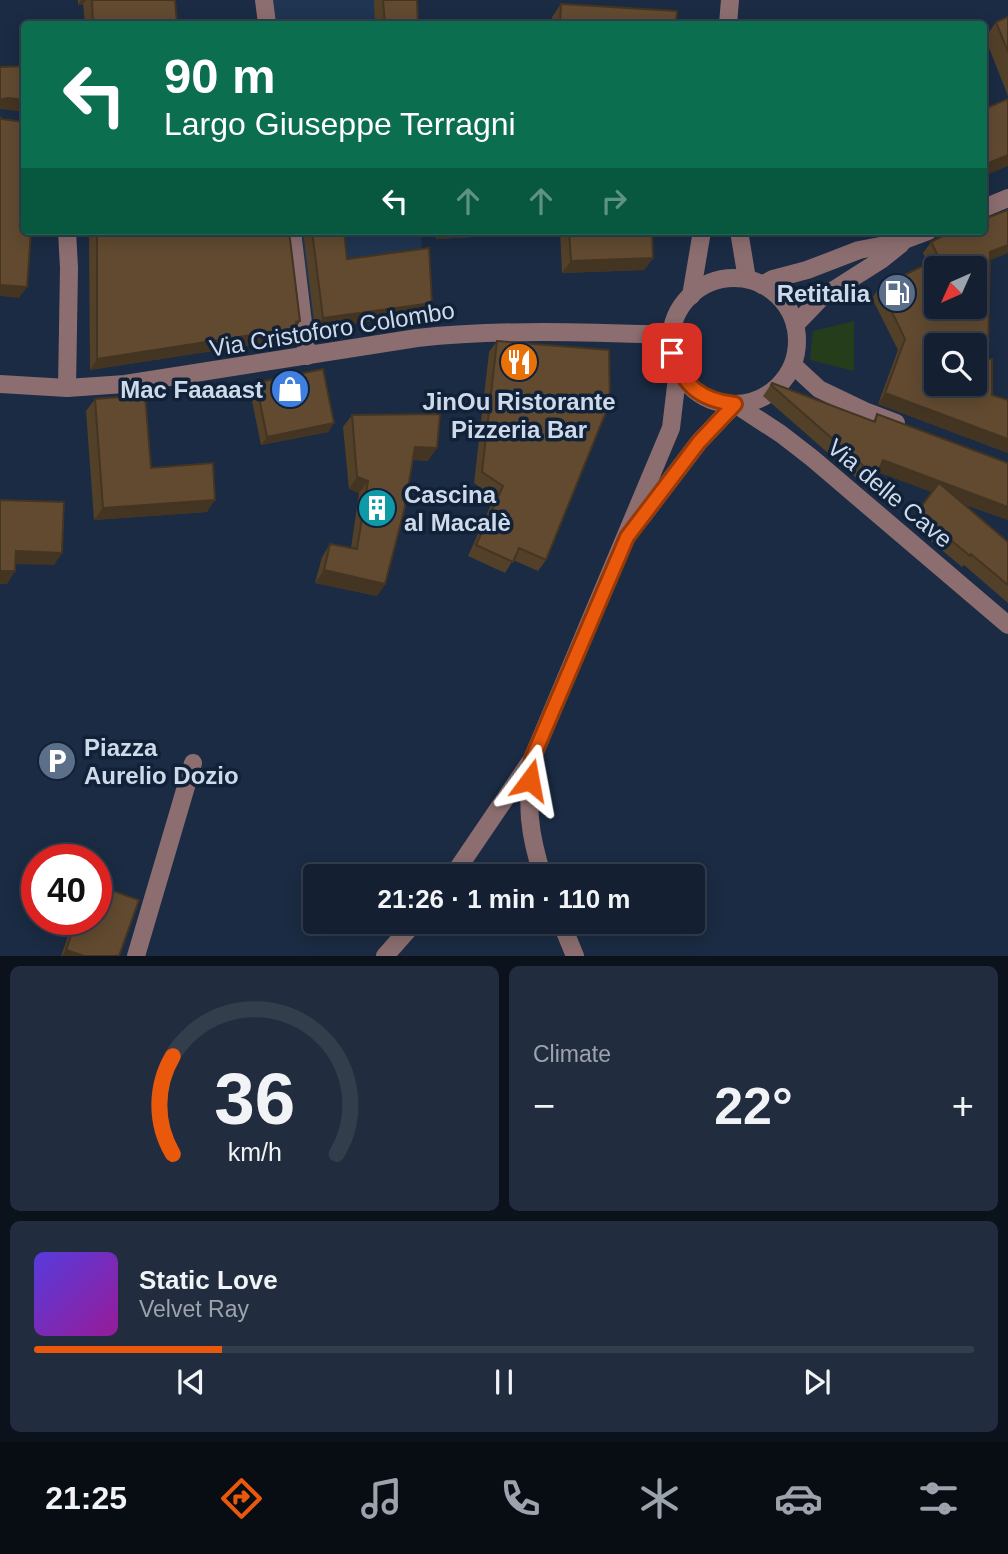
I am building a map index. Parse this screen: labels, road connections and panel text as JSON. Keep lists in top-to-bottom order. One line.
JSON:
{"streets":{"street":["Via Cristoforo Colombo","Via delle Cave"]},"crossings":[["Via Cristoforo Colombo","Via delle Cave"]],"places":{"fuel station":["Retitalia"],"restaurant":["JinOu Ristorante Pizzeria Bar"],"shop":["Mac Faaaast"],"building":["Cascina al Macalè"],"parking":["Piazza Aurelio Dozio"]},"north":"bottom left","page":{"turn":["90 m","Largo Giuseppe Terragni"],"limit":"40","trip":"21:26 · 1 min · 110 m","tile":"Climate","heat":["−","22°","+"],"song":["Static Love","Velvet Ray"],"tabs":"21:25","gauge":["36","km/h"]}}
